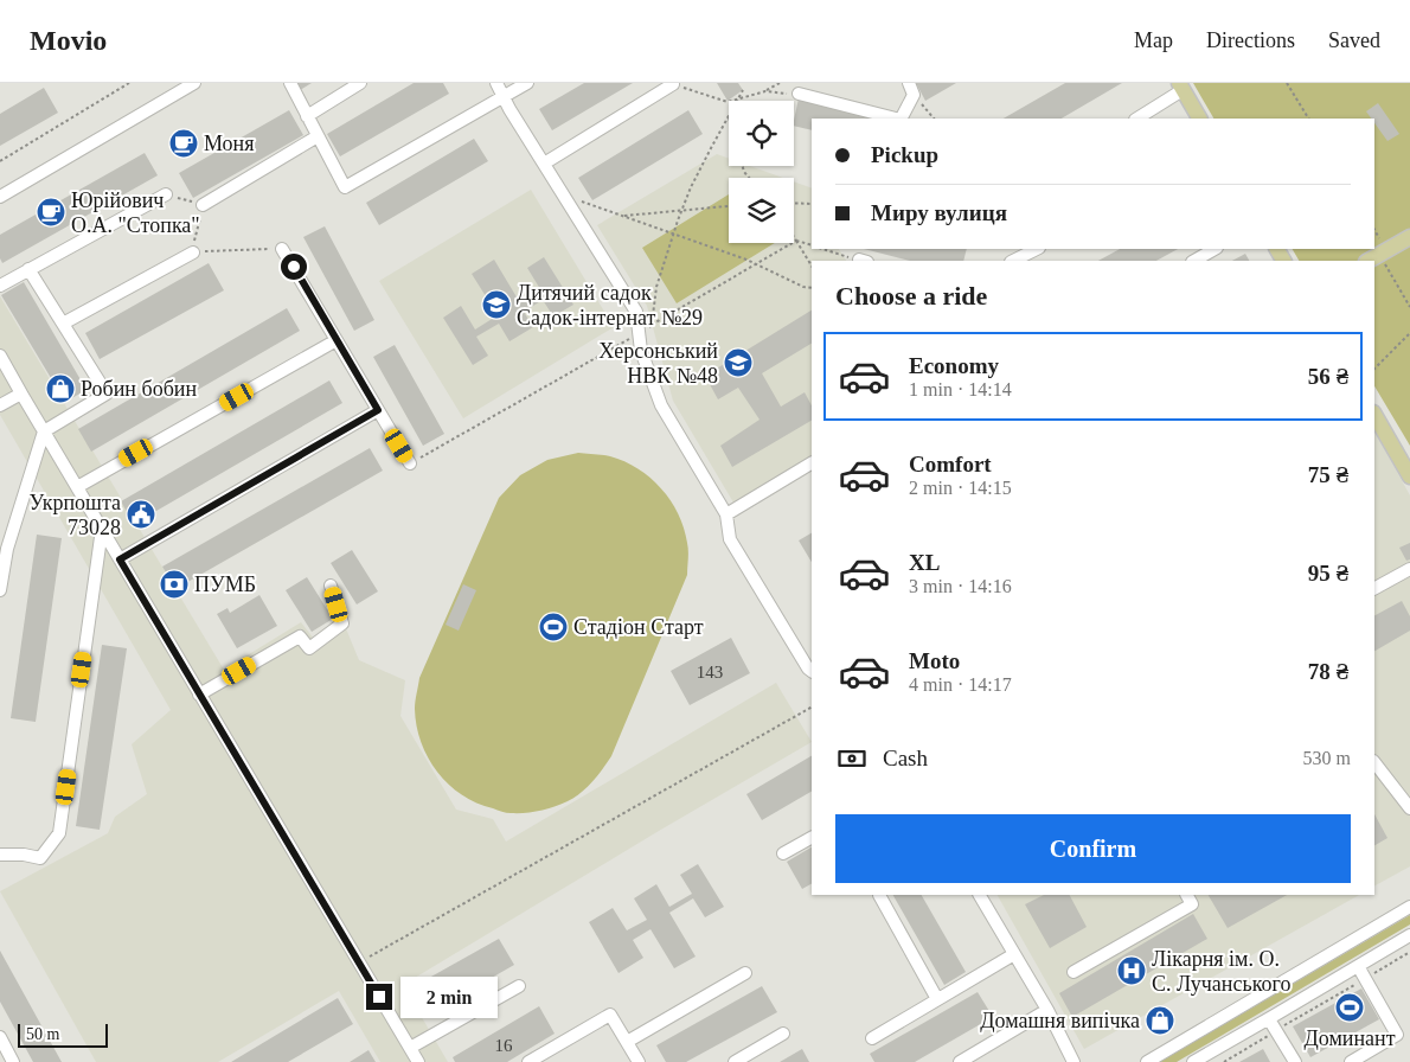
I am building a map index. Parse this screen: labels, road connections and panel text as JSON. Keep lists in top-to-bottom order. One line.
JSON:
{"places":{"cafe":["Моня","Юрійович О.А. \"Стопка\""],"school or university":["Дитячий садок Садок-інтернат №29","Херсонський НВК №48"],"shop":["Робин бобин","Домашня випічка"],"public building":["Укрпошта 73028"],"bank":["ПУМБ"],"sports":["Стадіон Старт","Доминант"],"hospital":["Лікарня ім. О. С. Лучанського"]},"house_numbers":["143","16"],"scale_bar":"50 m","page":{"header":"Movio","nav":["Map","Directions","Saved"],"banner":["Pickup","Миру вулиця"],"heading":"Choose a ride","list":[{"name":"Economy","note":"1 min · 14:14","value":"56 ₴"},{"name":"Comfort","note":"2 min · 14:15","value":"75 ₴"},{"name":"XL","note":"3 min · 14:16","value":"95 ₴"},{"name":"Moto","note":"4 min · 14:17","value":"78 ₴"}],"pay":["Cash","530 m"],"buttons":"Confirm","bubble":"2 min","scale":"50 m"}}
